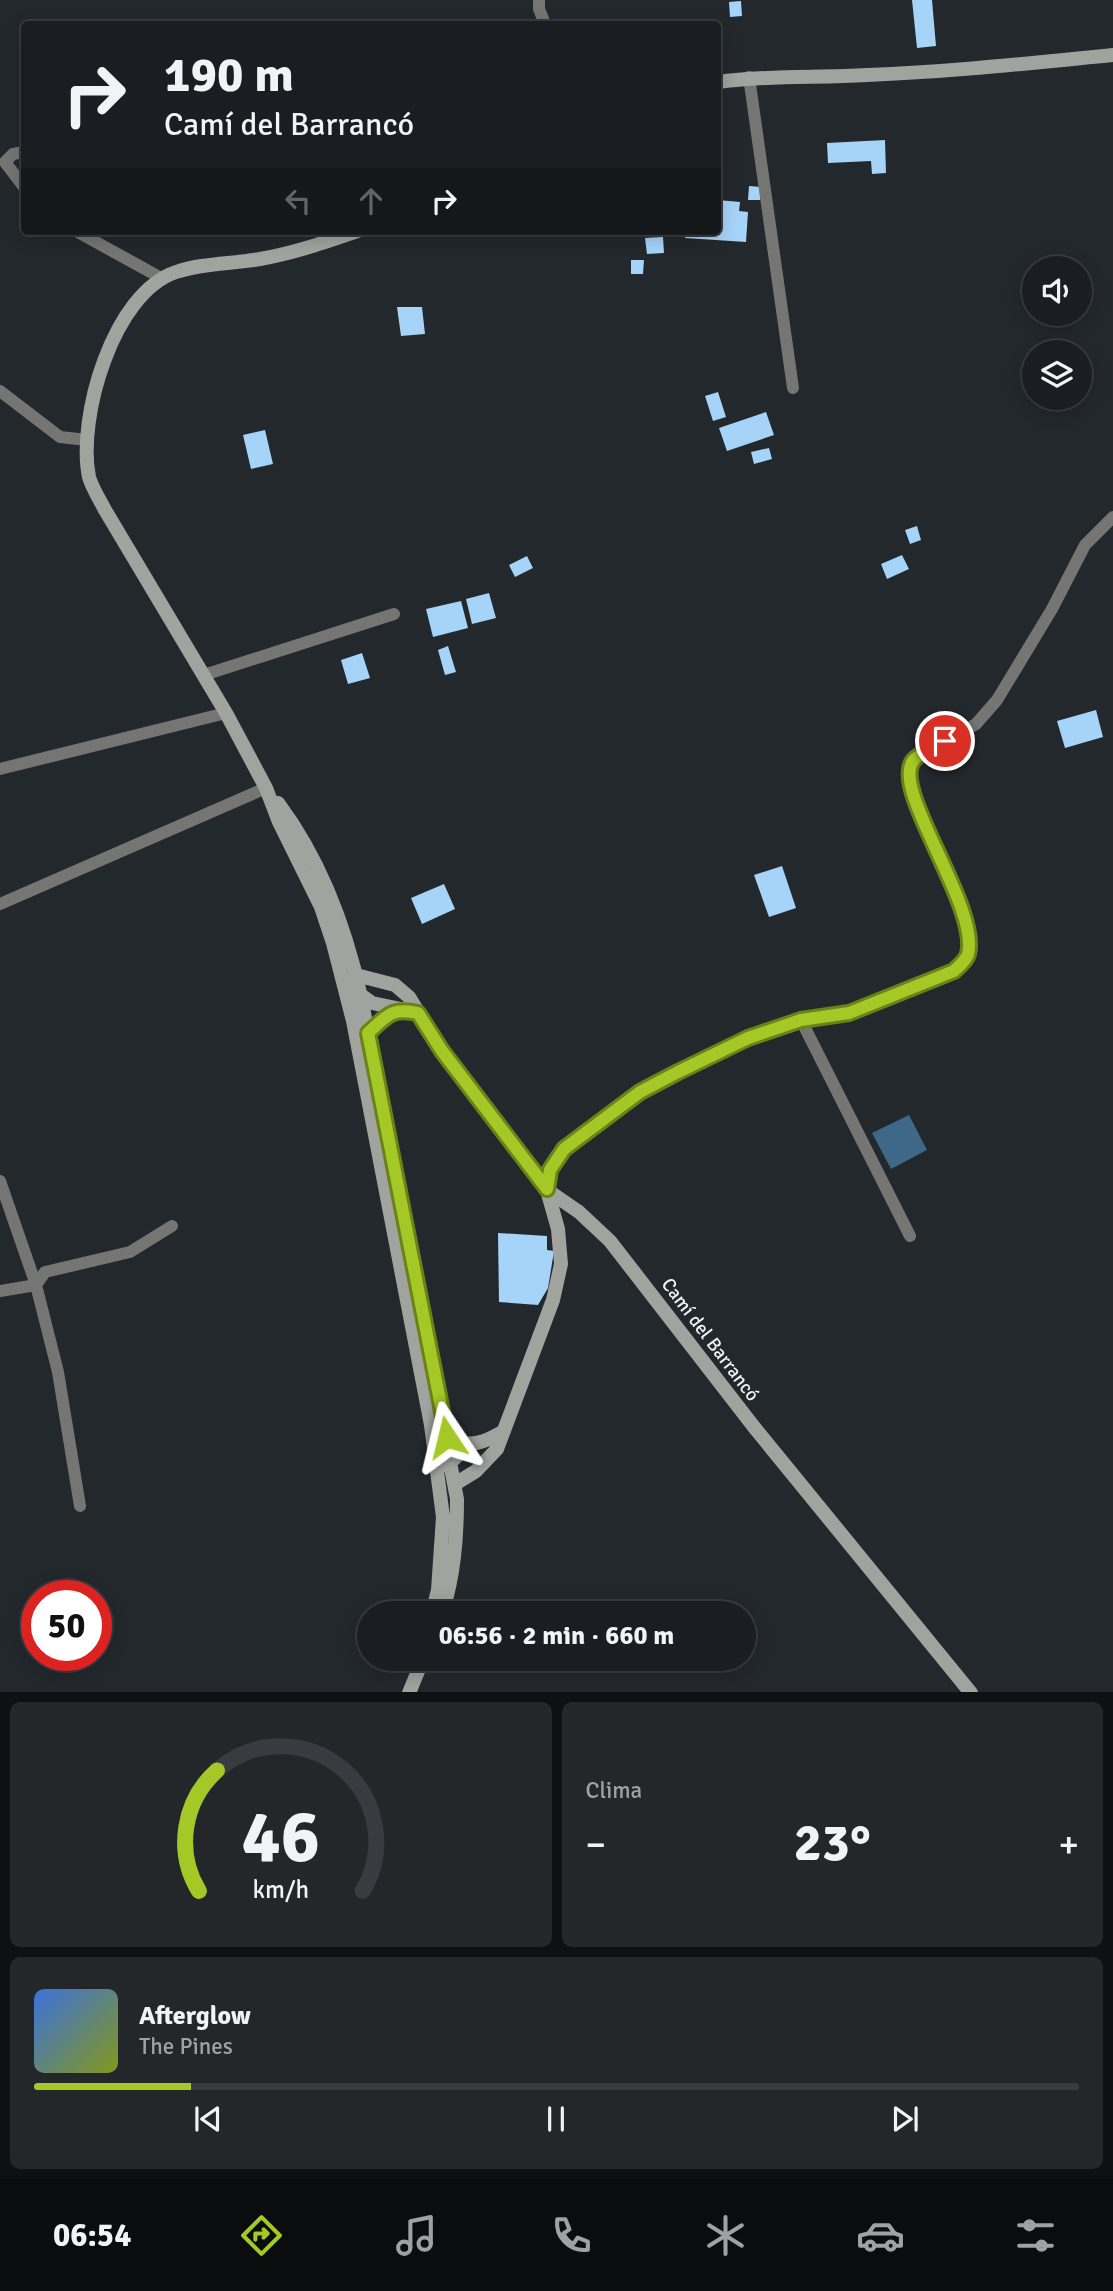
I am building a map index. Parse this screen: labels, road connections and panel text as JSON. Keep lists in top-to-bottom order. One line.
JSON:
{"streets":{"main road":["Camí del Barrancó"]},"page":{"turn":["190 m","Camí del Barrancó"],"limit":"50","trip":"06:56 · 2 min · 660 m","tile":"Clima","heat":["−","23°","+"],"song":["Afterglow","The Pines"],"tabs":"06:54","gauge":["46","km/h"]}}
